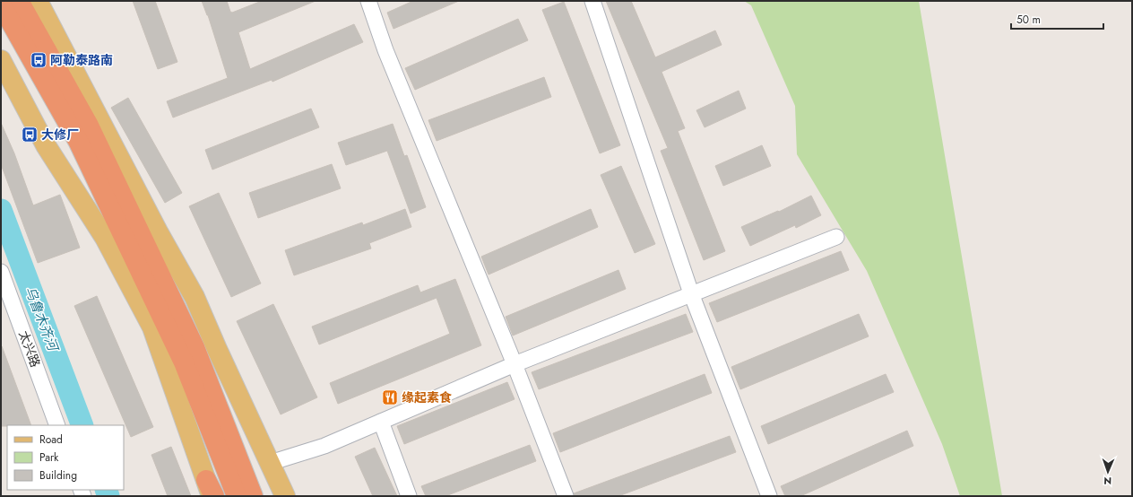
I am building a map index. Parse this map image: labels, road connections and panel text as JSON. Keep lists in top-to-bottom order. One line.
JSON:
{"streets":{"street":["太兴路"]},"water":["乌鲁木齐河"],"places":{"bus stop":["阿勒泰路南","大修厂"],"restaurant":["缘起素食"]},"legend":["Road","Park","Building"],"scale_bar":"50 m","north":"bottom"}
